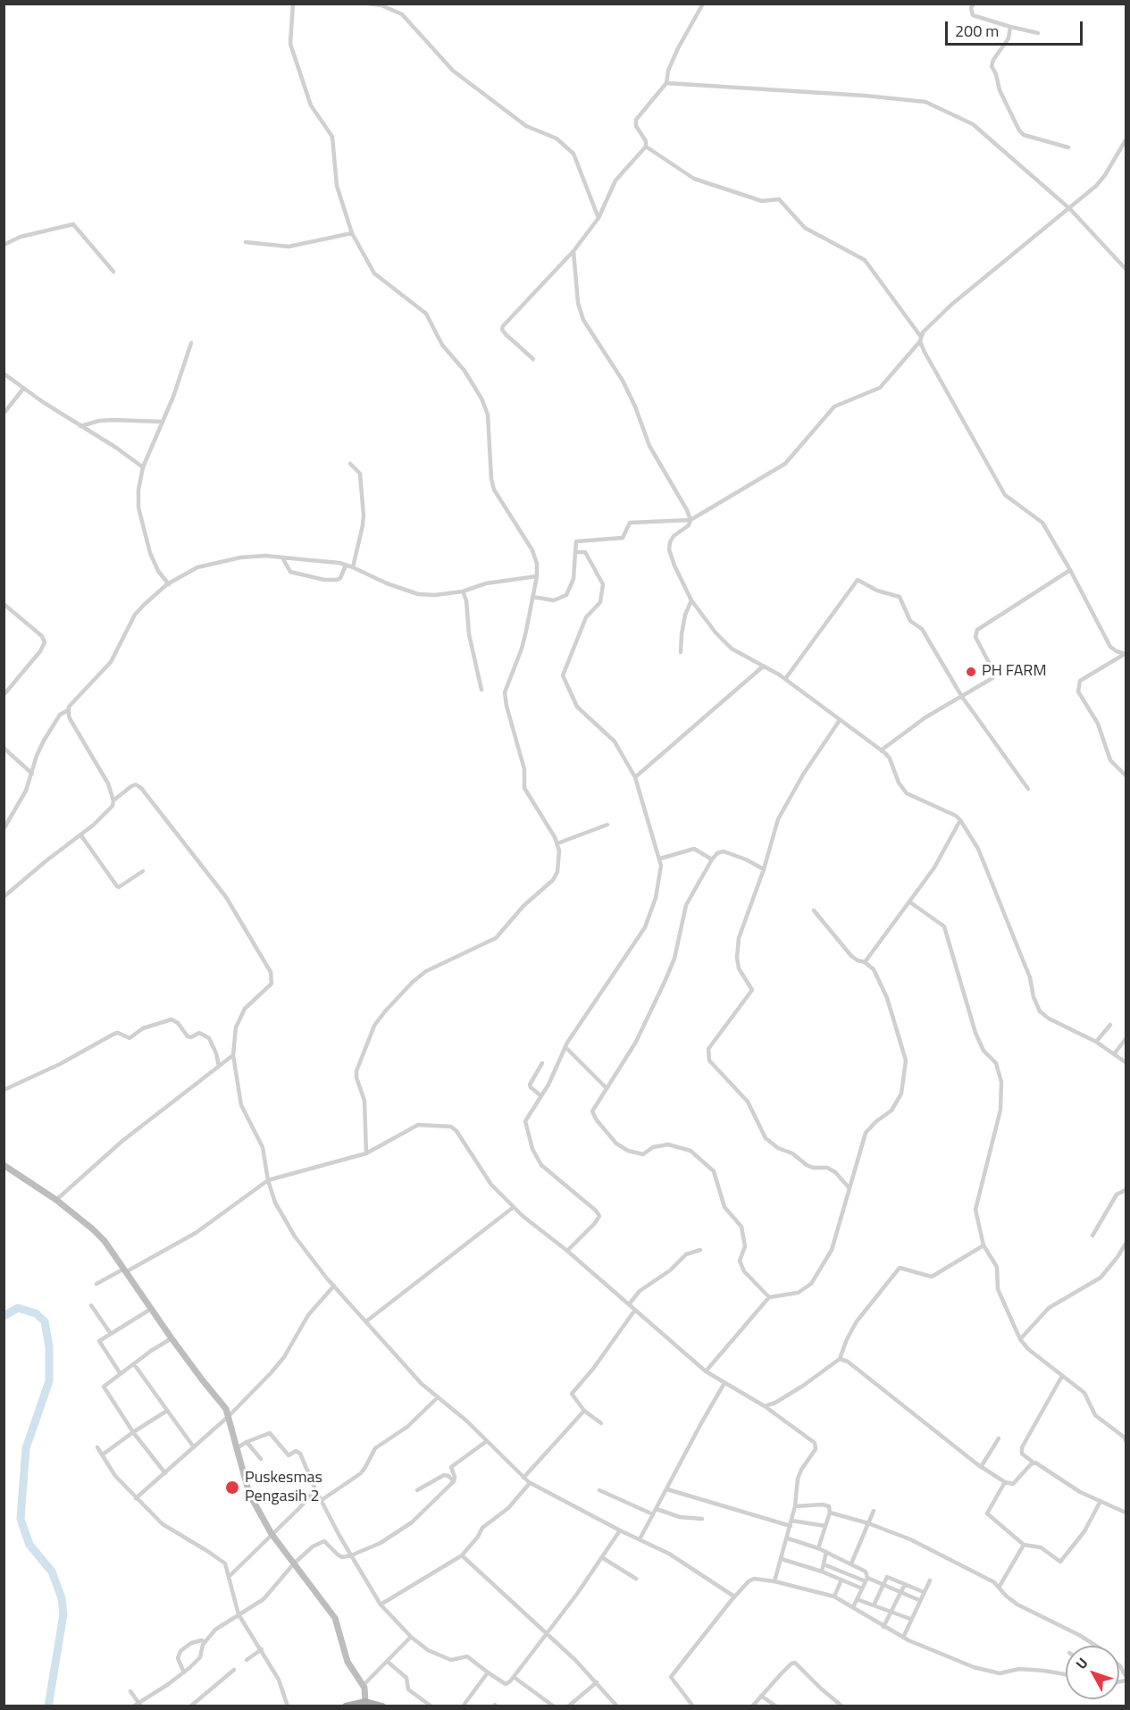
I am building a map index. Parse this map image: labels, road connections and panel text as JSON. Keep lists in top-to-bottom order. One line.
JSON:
{"places":["PH FARM","Puskesmas Pengasih 2"],"scale_bar":"200 m","north":"top left"}
